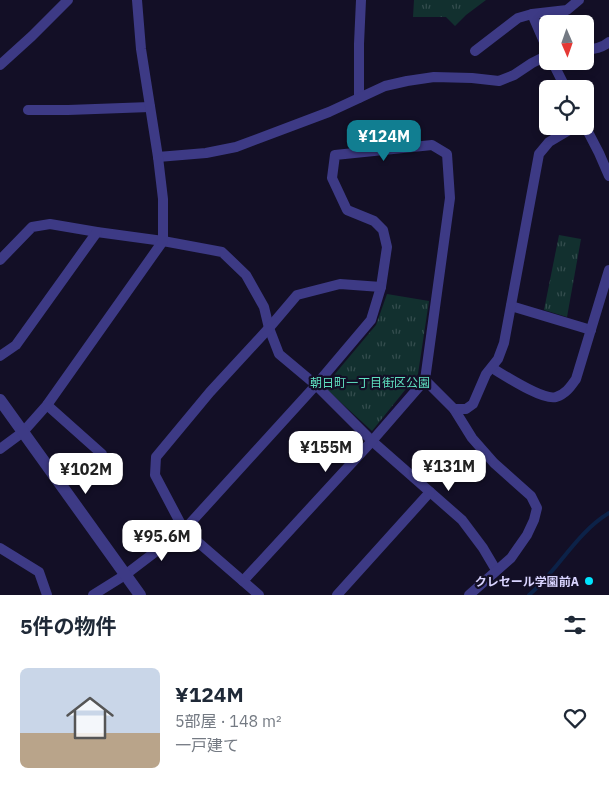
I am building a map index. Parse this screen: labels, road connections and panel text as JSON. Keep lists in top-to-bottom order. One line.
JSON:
{"parks":["朝日町一丁目街区公園"],"places":["クレセール学園前A"],"north":"bottom","page":{"price":["¥124M","¥155M","¥131M","¥102M","¥95.6M"],"heading":"5件の物件","list":[{"name":"¥124M","note":"5部屋 · 148 m² · 一戸建て"}]}}
